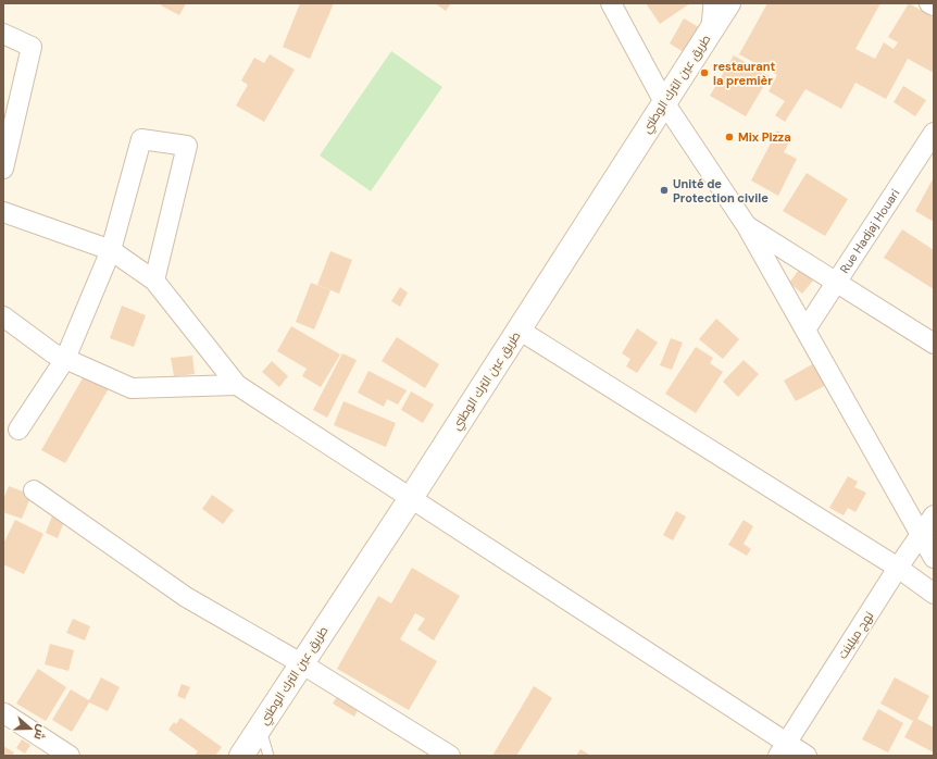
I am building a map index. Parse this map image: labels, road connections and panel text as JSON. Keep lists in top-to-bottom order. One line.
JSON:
{"streets":{"main road":["طريق عين الترك الوطني"],"street":["Rue Hadjaj Houari","نهج ميلينت"]},"places":["restaurant la premièr","Mix Pizza","Unité de Protection civile"],"north":"right"}
